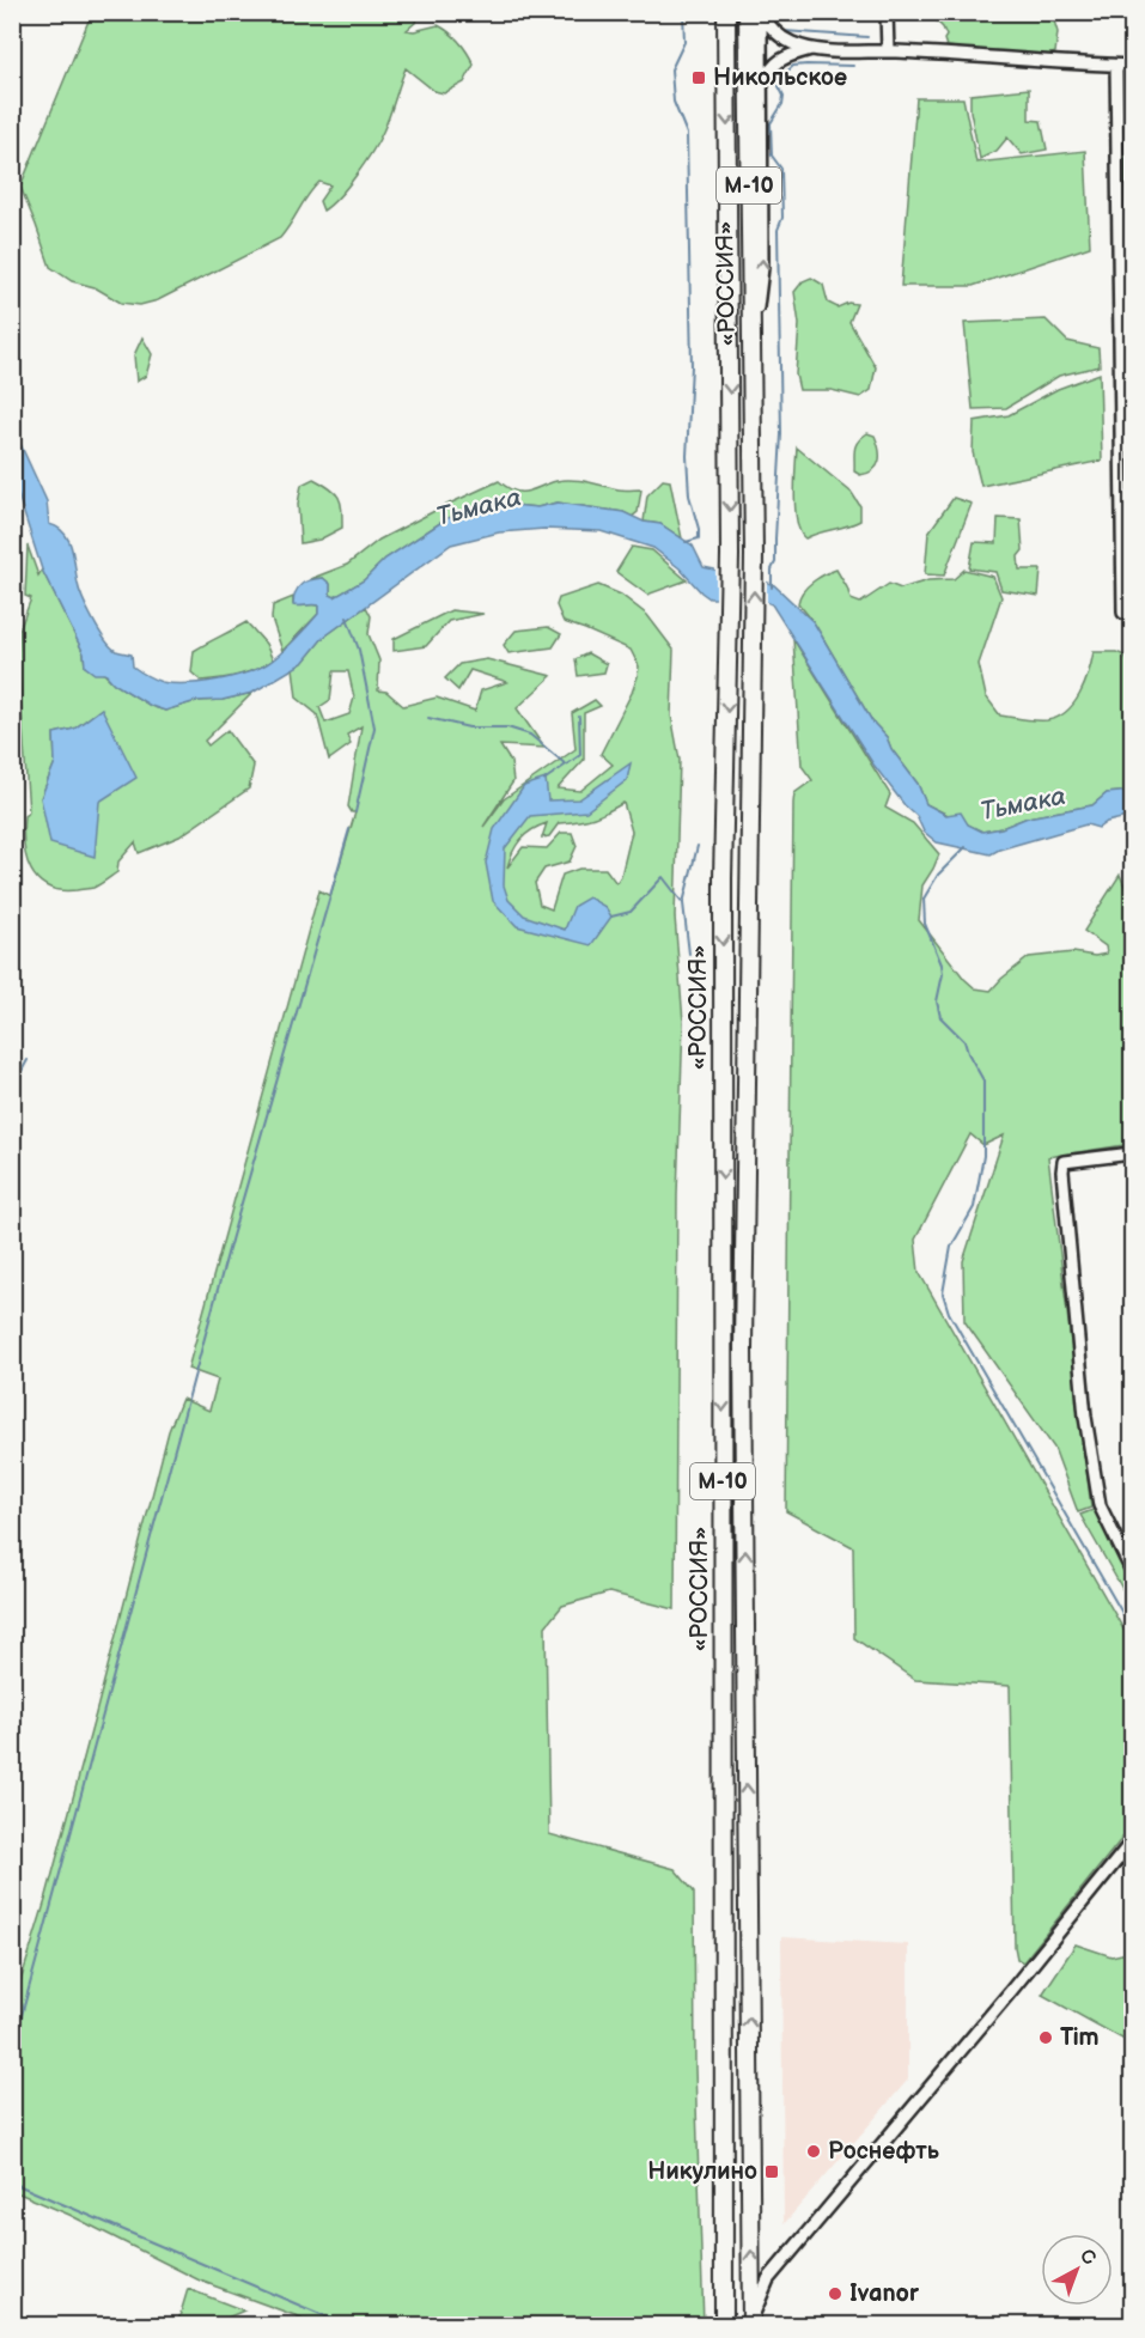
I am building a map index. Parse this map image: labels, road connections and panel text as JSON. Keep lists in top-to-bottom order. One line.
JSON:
{"streets":{"highway":["М-10","«РОССИЯ»"]},"water":["Тьмака"],"places":{"transit":["Никольское","Никулино"],"other":["Tim","Роснефть","Ivanor"]},"north":"top right"}
